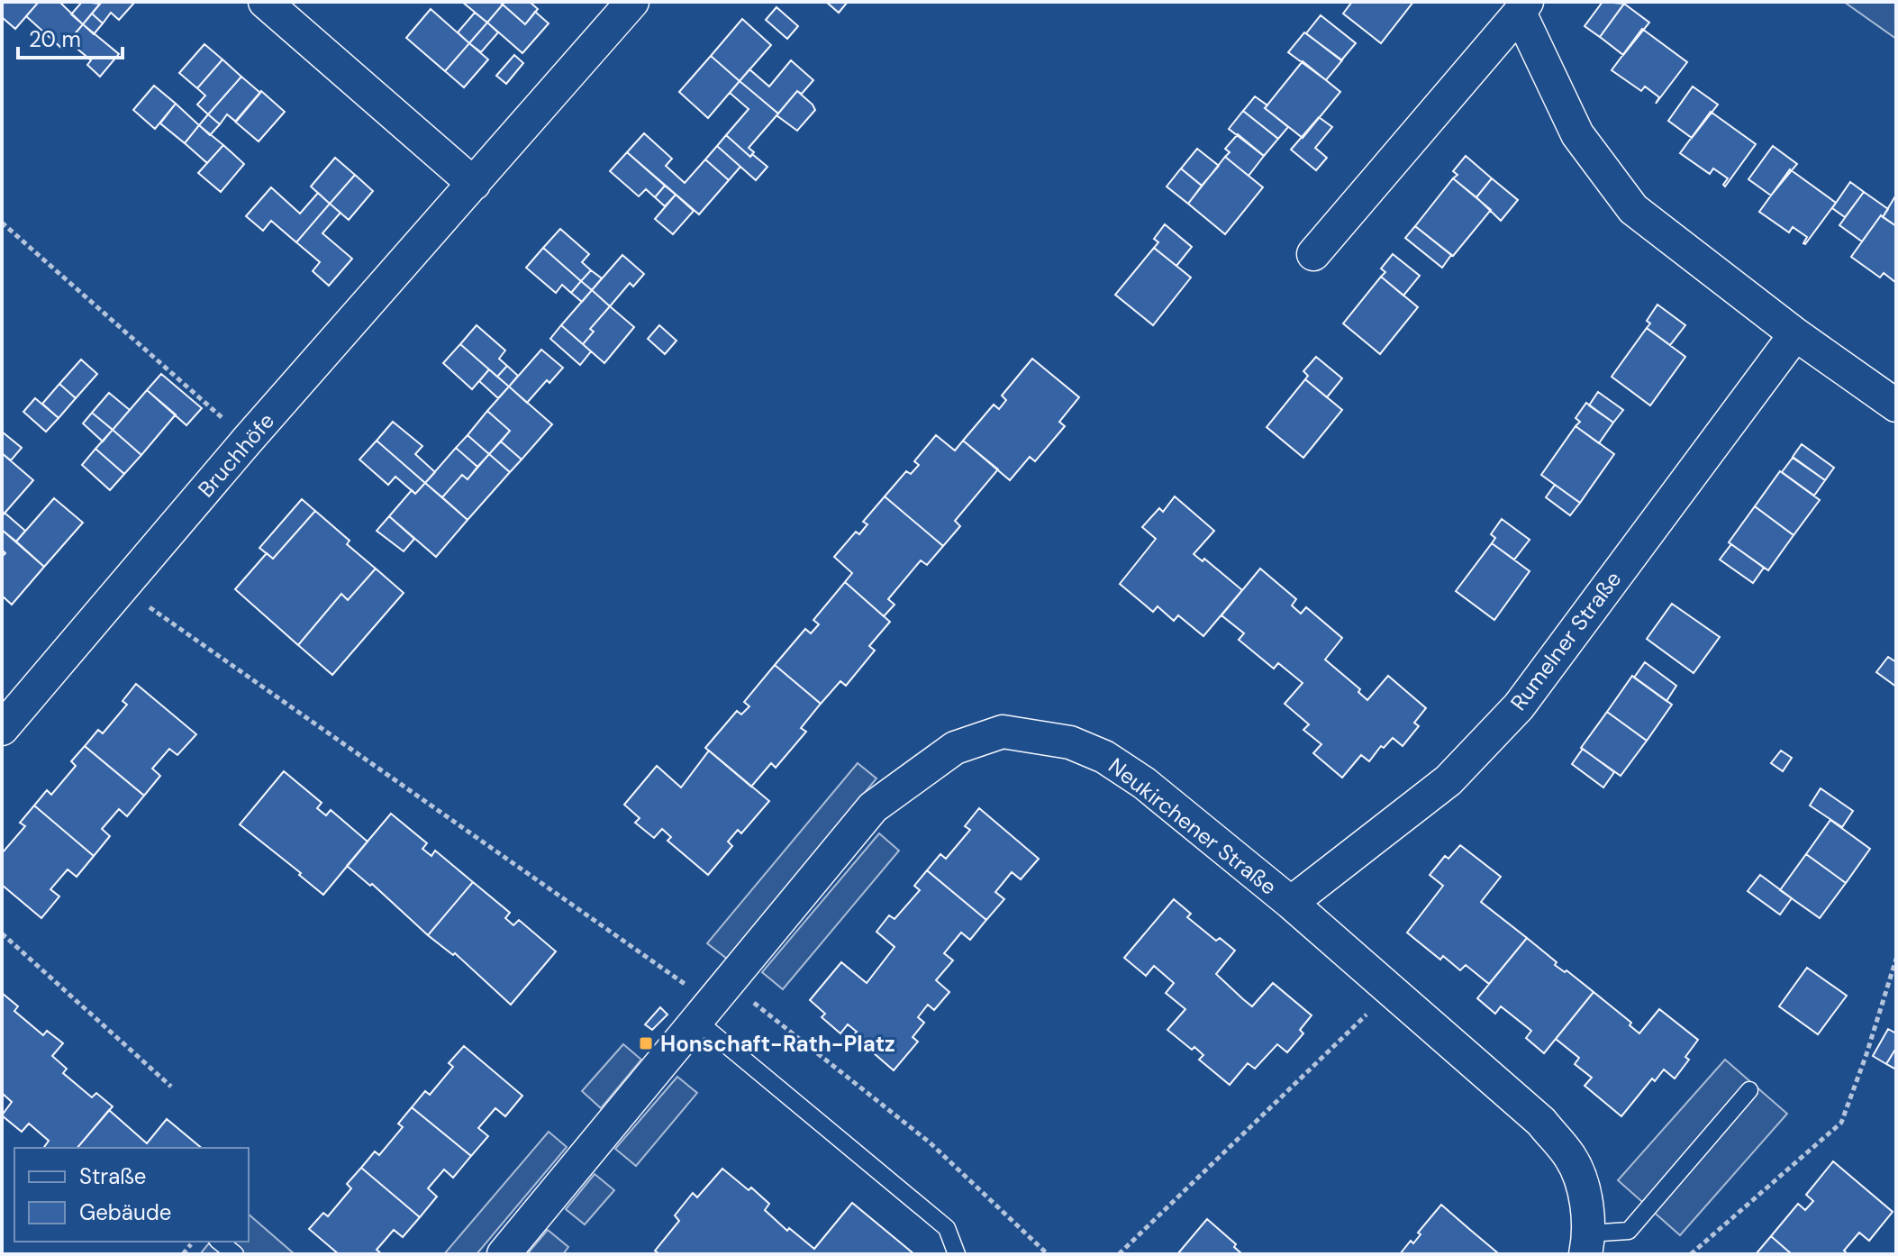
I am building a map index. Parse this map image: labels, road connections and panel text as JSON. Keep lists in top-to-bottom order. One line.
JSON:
{"streets":{"street":["Bruchhöfe","Rumelner Straße","Neukirchener Straße"]},"crossings":[["Rumelner Straße","Neukirchener Straße"]],"places":{"transit":["Honschaft-Rath-Platz"]},"legend":["Straße","Gebäude"],"scale_bar":"20 m"}
